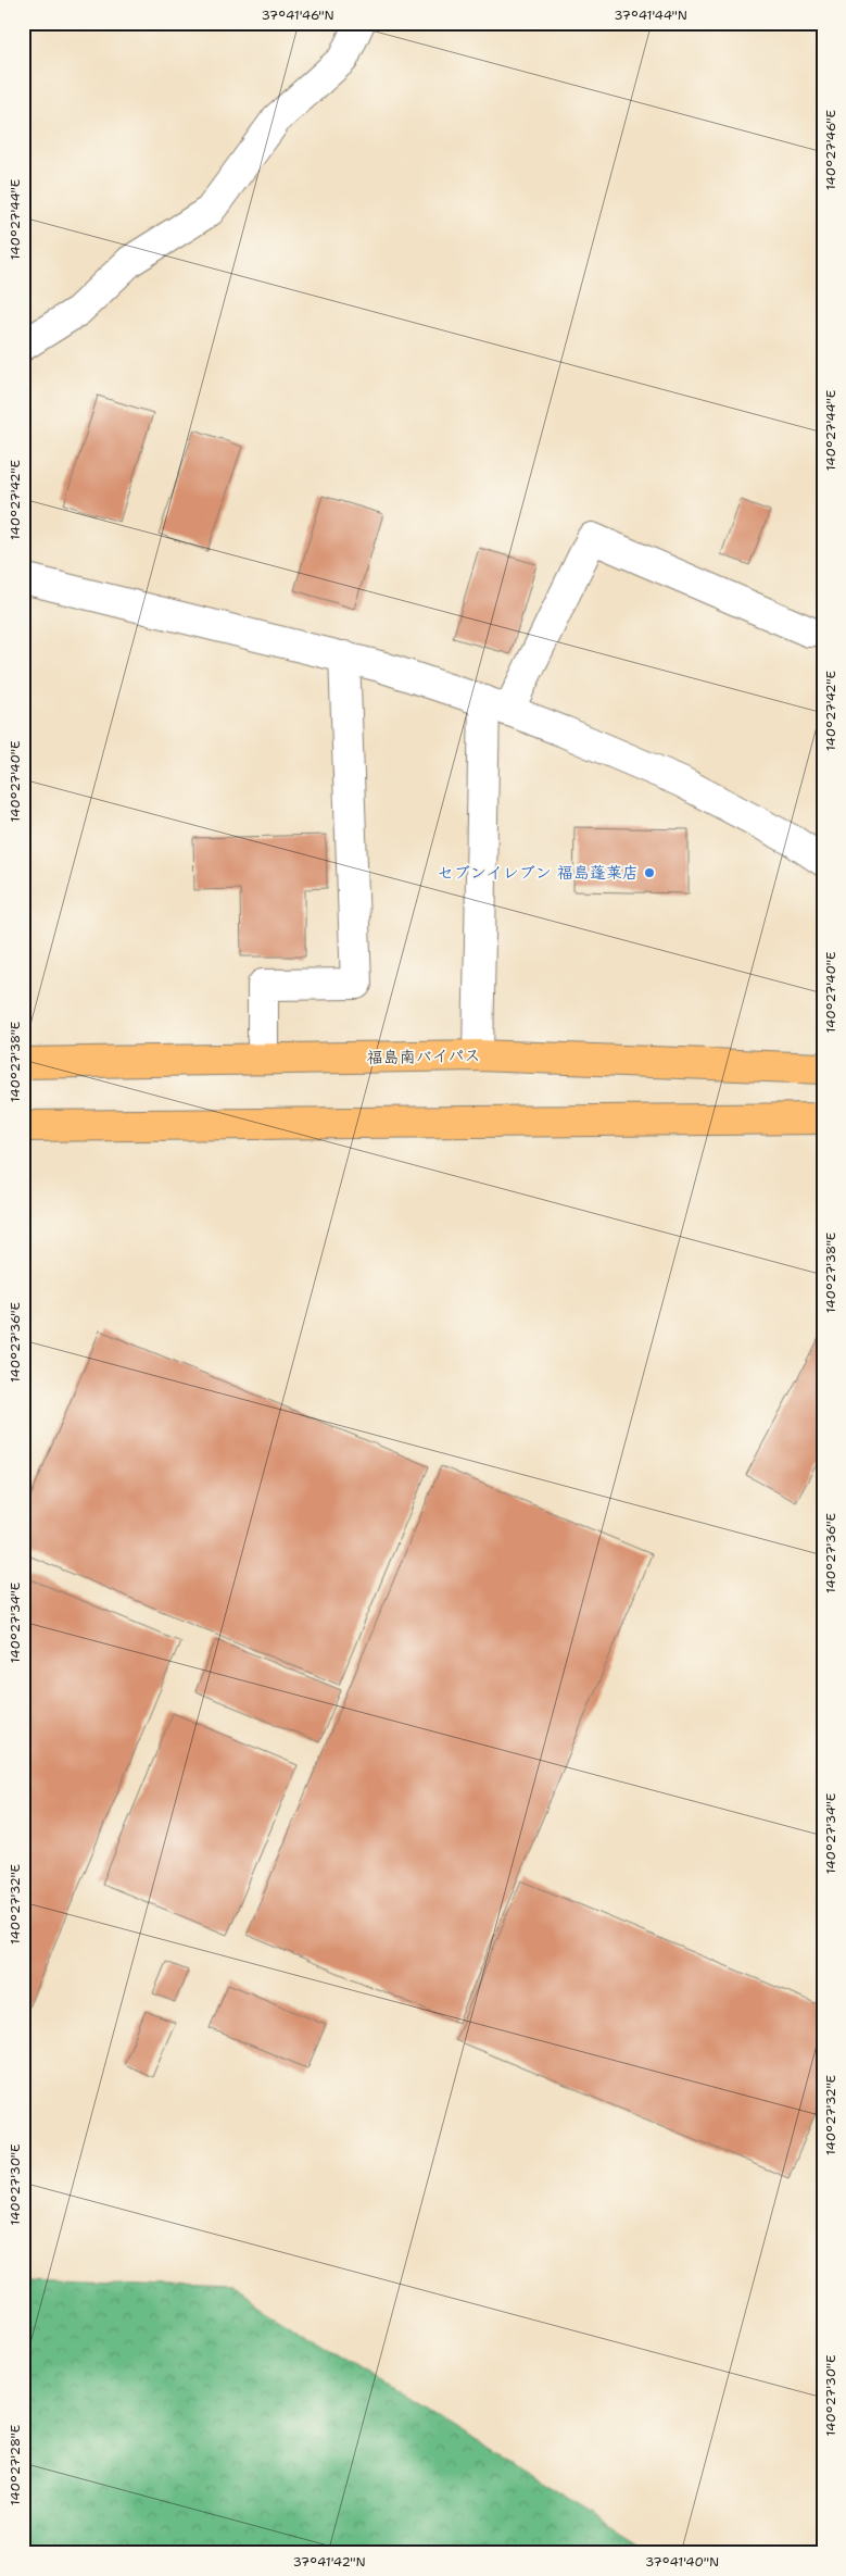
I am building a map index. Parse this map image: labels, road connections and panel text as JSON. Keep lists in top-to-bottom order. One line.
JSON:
{"streets":{"highway":["福島南バイパス"]},"places":["セブンイレブン 福島蓬莱店"],"coordinates":["37°41'46\"N","37°41'44\"N","140°27'46\"E","140°27'44\"E","140°27'42\"E","140°27'40\"E","140°27'38\"E","140°27'36\"E","140°27'34\"E","140°27'32\"E","140°27'30\"E","140°27'28\"E","37°41'42\"N","37°41'40\"N"]}
